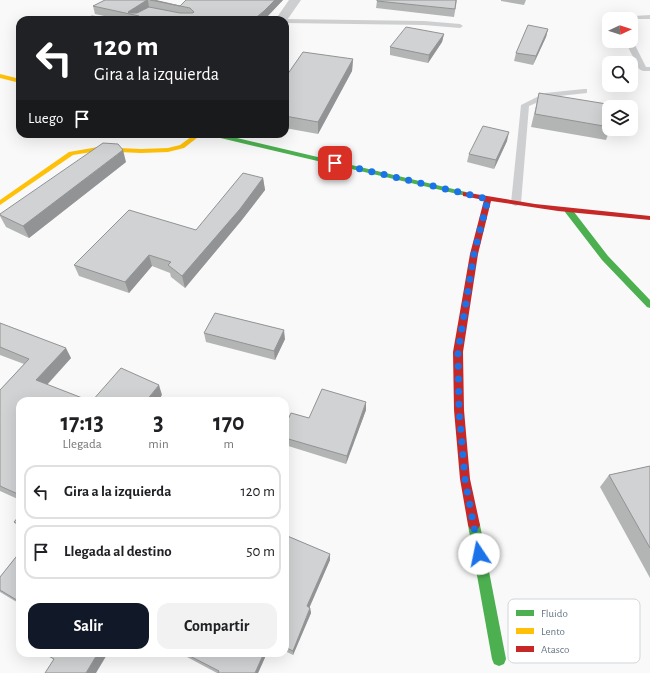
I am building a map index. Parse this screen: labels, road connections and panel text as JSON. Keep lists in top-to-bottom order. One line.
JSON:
{"legend":["Fluido","Lento","Atasco"],"north":"right","page":{"turn":["120 m","Gira a la izquierda"],"then":"Luego","eta":["17:13","Llegada","3","min","170","m"],"list":[{"name":"Gira a la izquierda","value":"120 m"},{"name":"Llegada al destino","value":"50 m"}],"buttons":["Salir","Compartir"]}}
